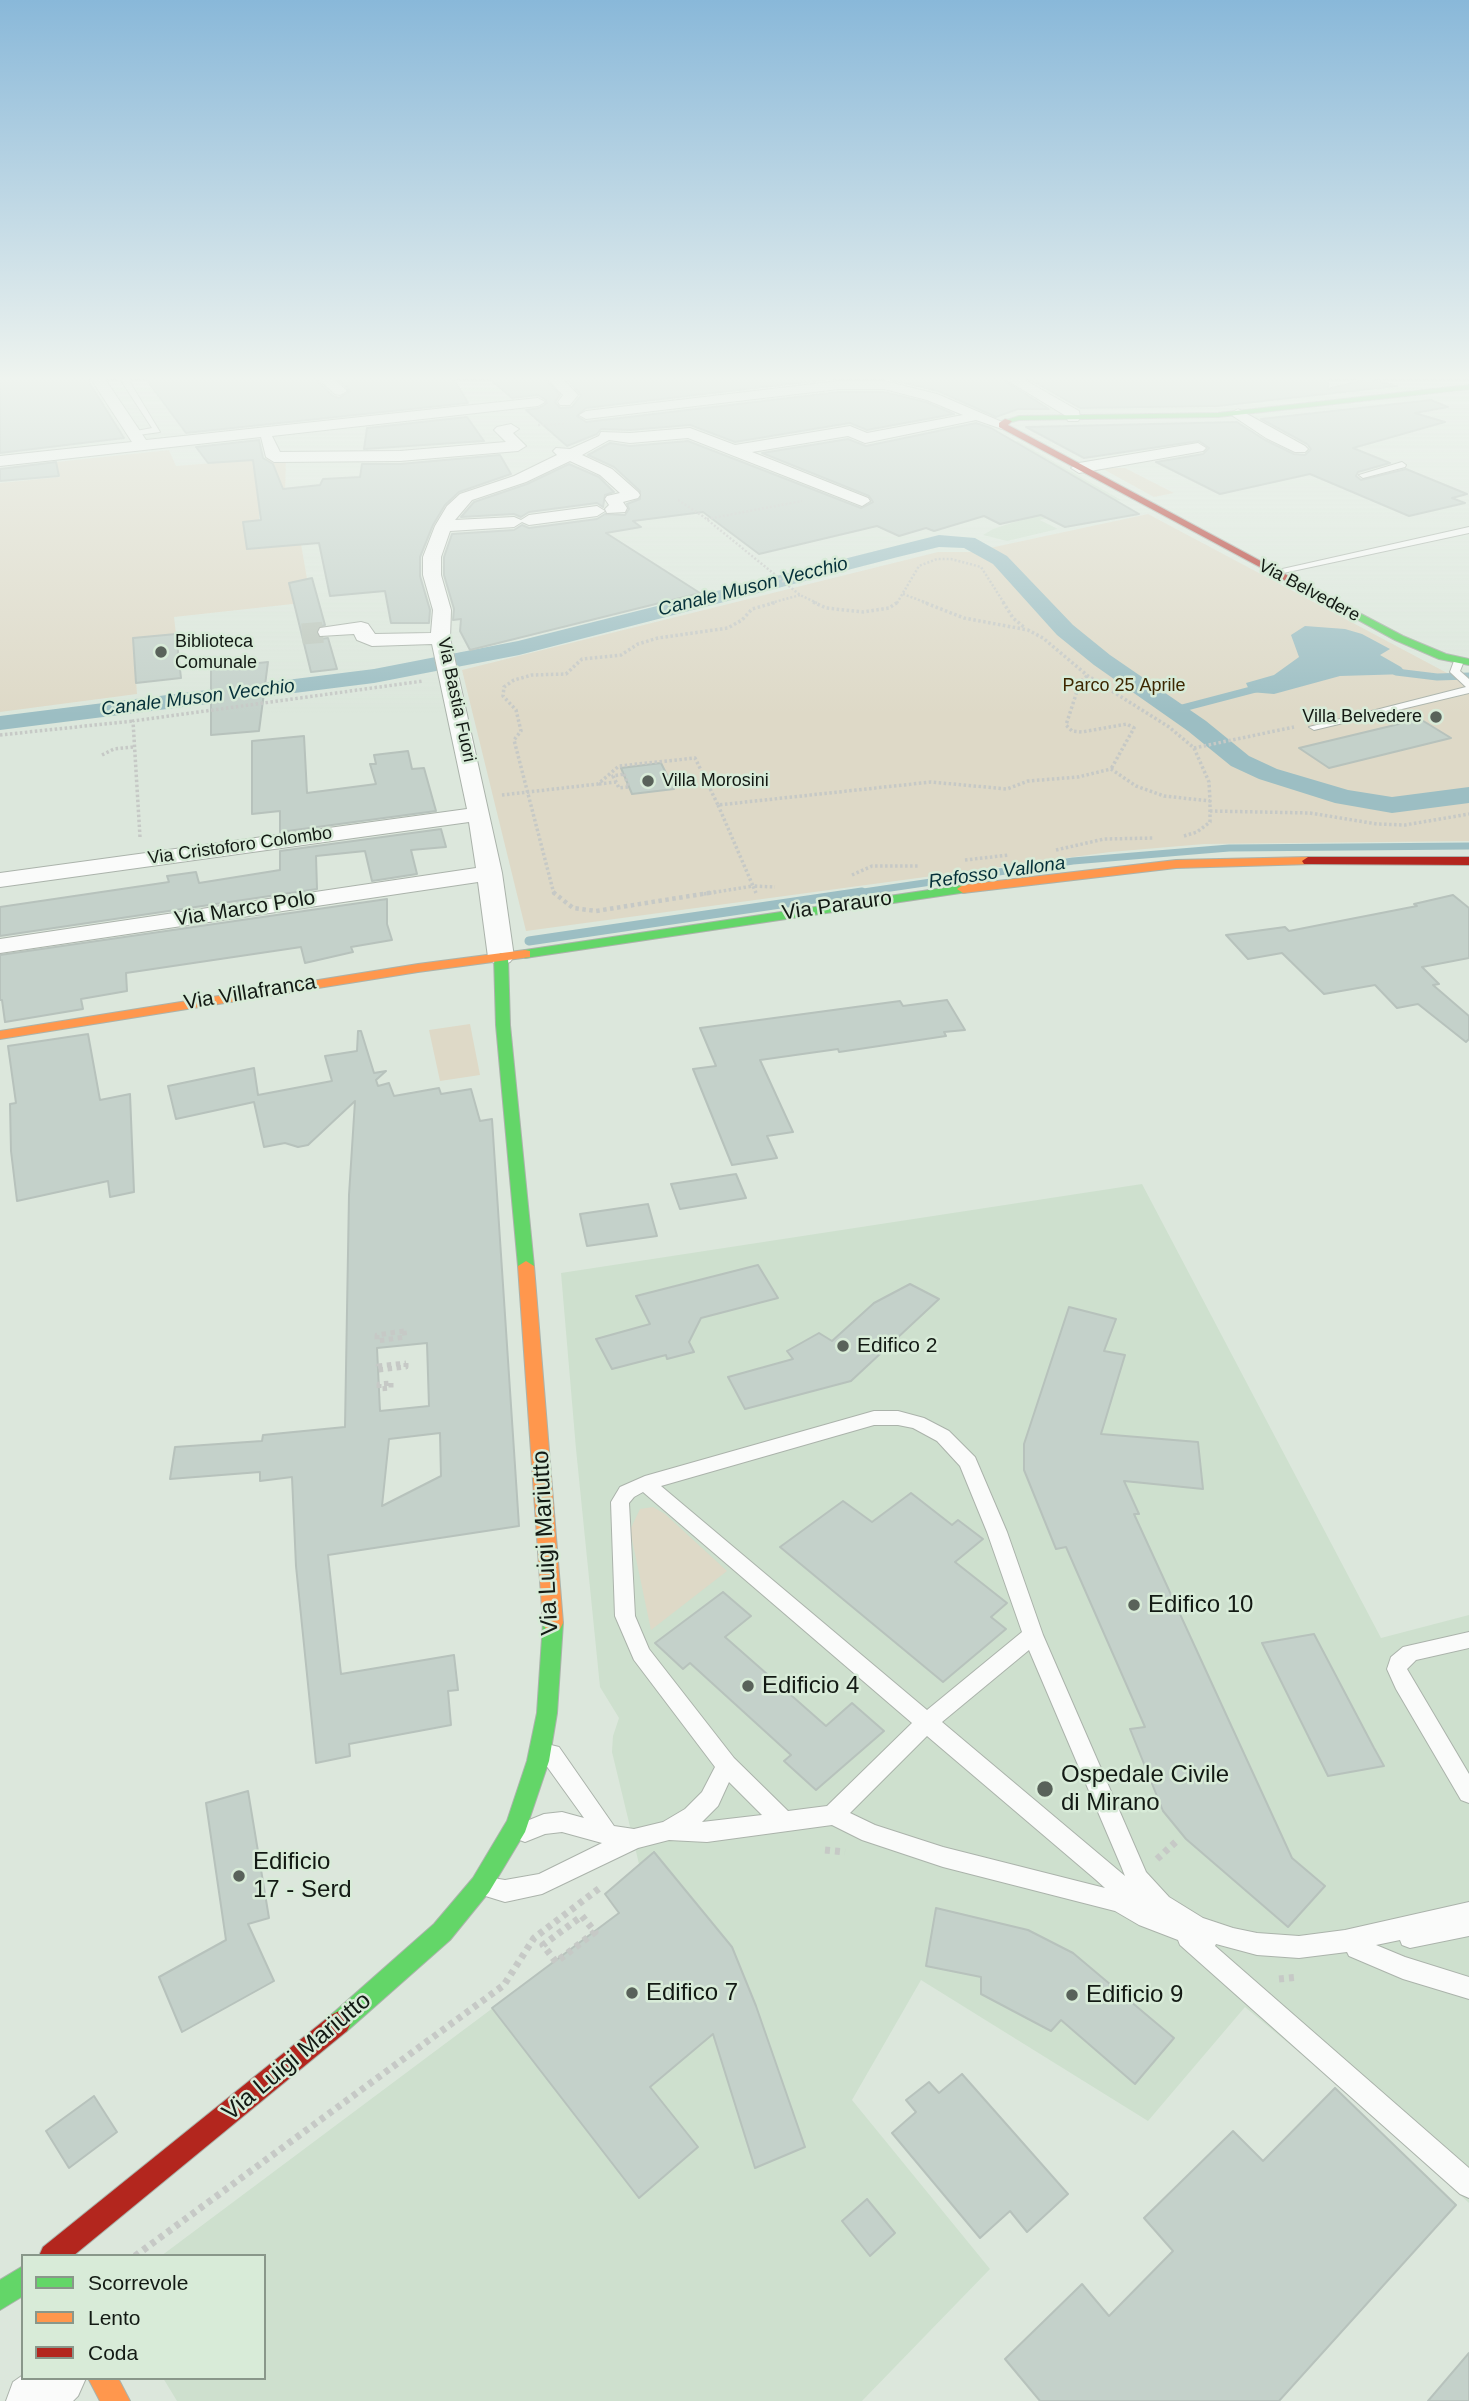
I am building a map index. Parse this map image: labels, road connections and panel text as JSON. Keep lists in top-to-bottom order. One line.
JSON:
{"streets":{"main road":["Via Belvedere","Via Parauro","Via Villafranca","Via Luigi Mariutto"],"street":["Via Bastia Fuori","Via Cristoforo Colombo","Via Marco Polo"]},"crossings":[["Via Bastia Fuori","Via Cristoforo Colombo"],["Via Bastia Fuori","Via Parauro"],["Via Bastia Fuori","Via Marco Polo"],["Via Bastia Fuori","Via Villafranca"],["Via Bastia Fuori","Via Luigi Mariutto"],["Via Parauro","Via Villafranca"],["Via Parauro","Via Luigi Mariutto"],["Via Villafranca","Via Luigi Mariutto"]],"water":["Canale Muson Vecchio","Refosso Vallona"],"parks":["Parco 25 Aprile"],"places":["Biblioteca Comunale","Villa Belvedere","Villa Morosini","Edifico 2","Edifico 10","Edificio 4","Ospedale Civile di Mirano","Edificio 17 - Serd","Edifico 7","Edificio 9"],"legend":["Scorrevole","Lento","Coda"]}
